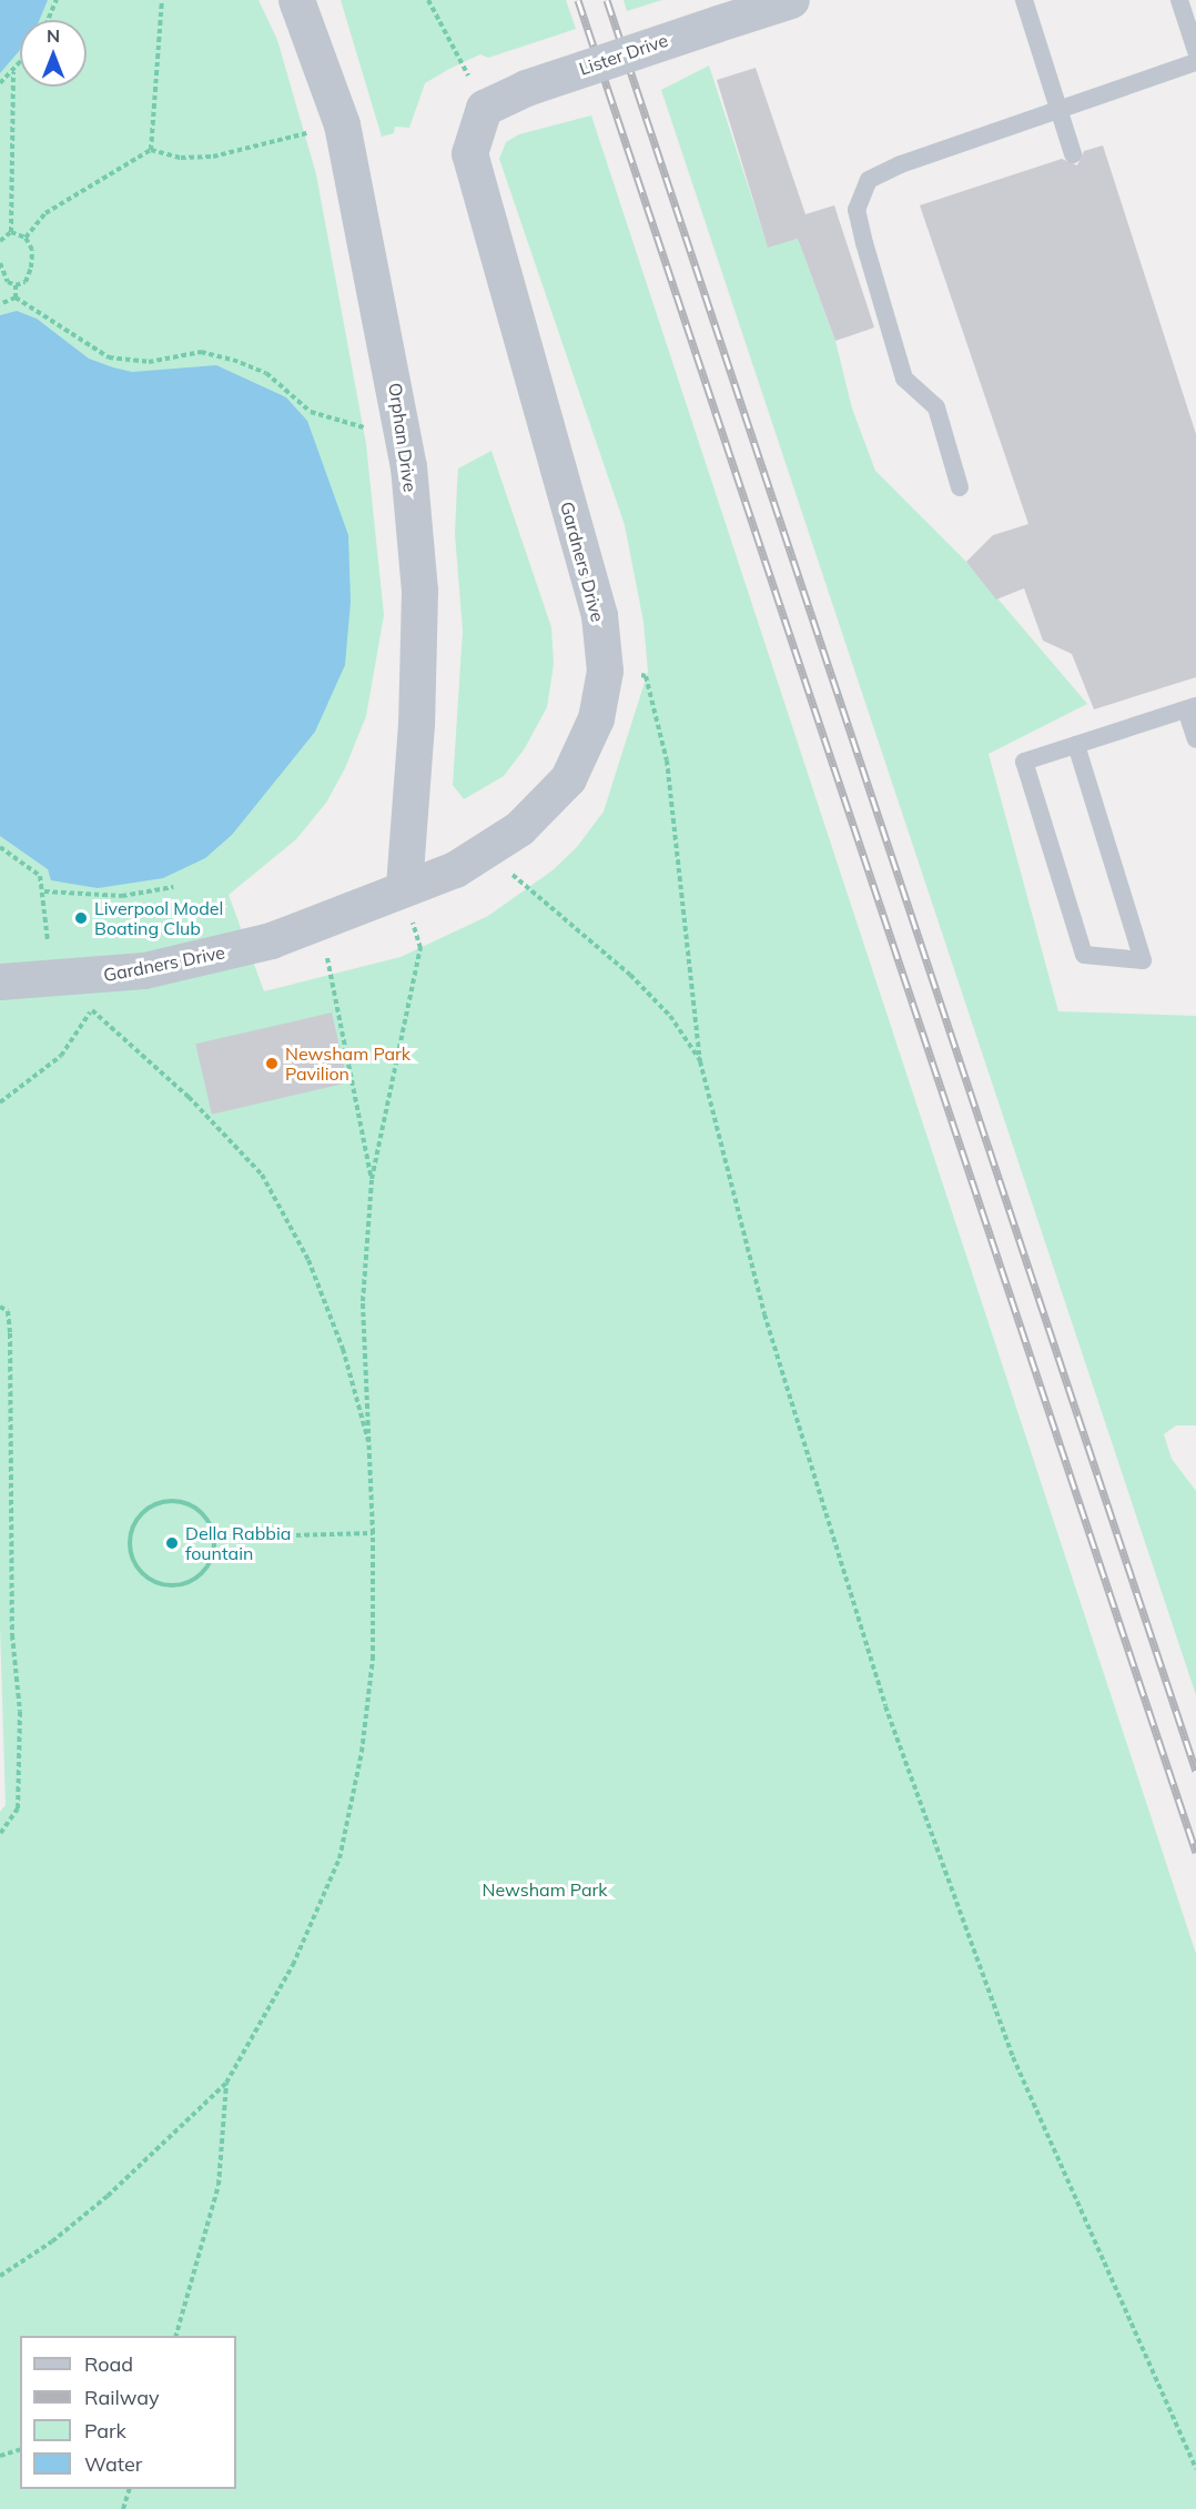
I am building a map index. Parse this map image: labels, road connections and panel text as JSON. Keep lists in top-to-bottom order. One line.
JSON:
{"streets":{"street":["Lister Drive","Orphan Drive","Gardners Drive"]},"crossings":[["Lister Drive","Gardners Drive"],["Orphan Drive","Gardners Drive"]],"parks":["Newsham Park"],"places":["Liverpool Model Boating Club","Newsham Park Pavilion","Della Rabbia fountain"],"legend":["Road","Railway","Park","Water"],"north":"top"}
